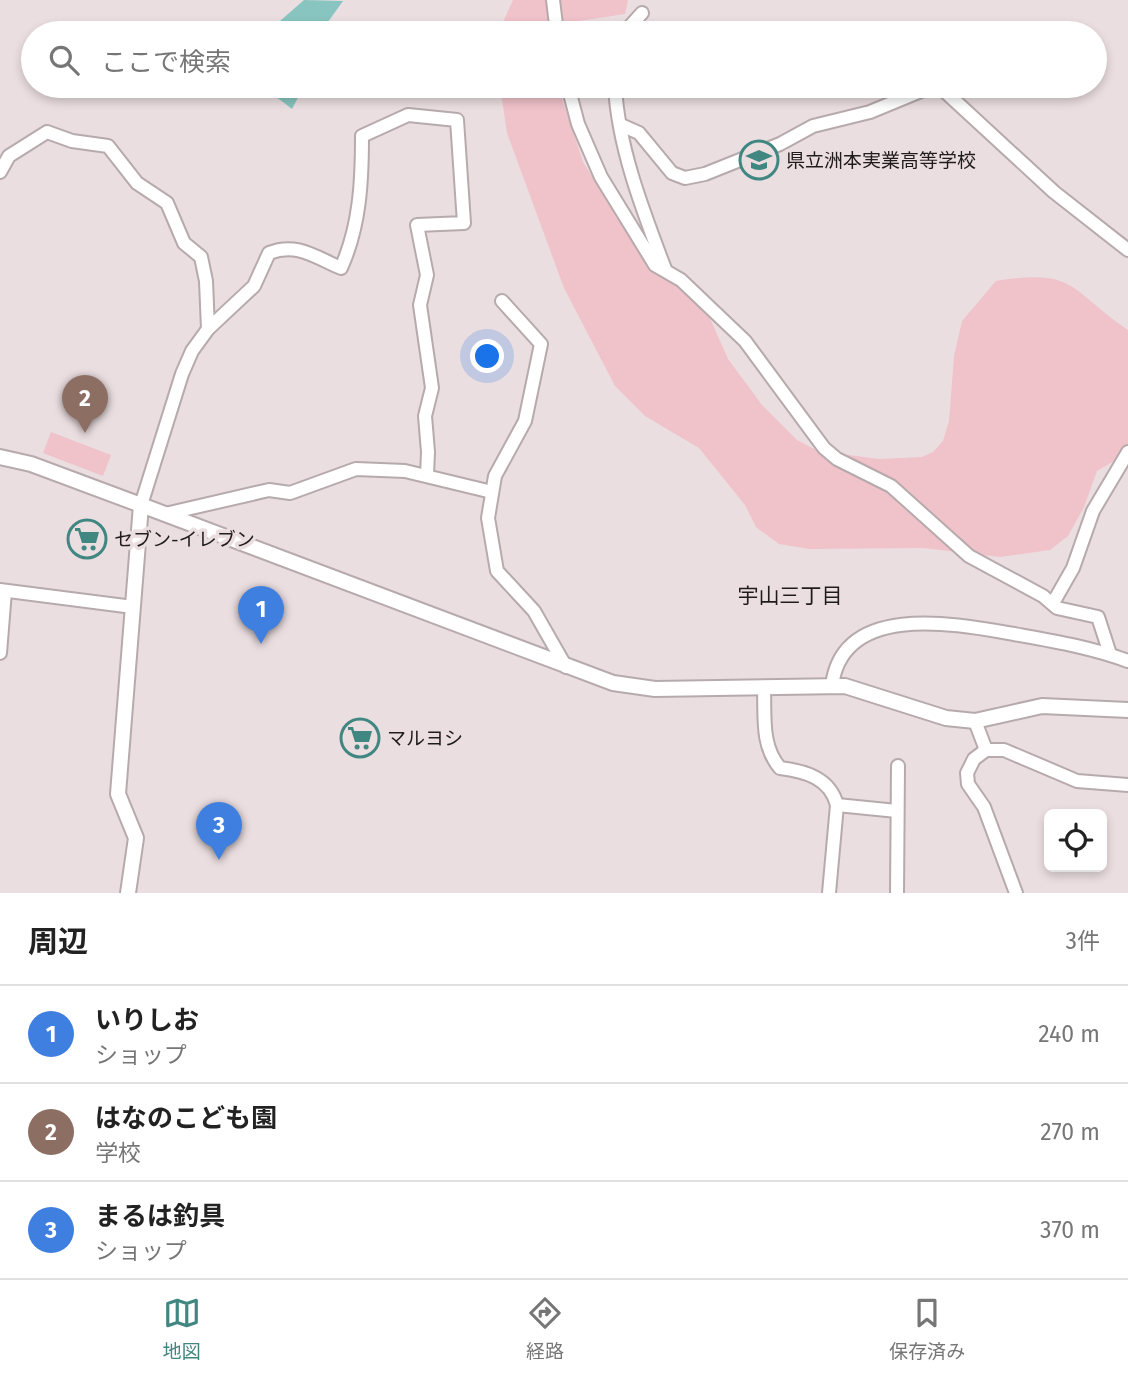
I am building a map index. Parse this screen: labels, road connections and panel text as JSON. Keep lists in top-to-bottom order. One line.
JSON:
{"districts":["宇山三丁目"],"places":{"school or university":["県立洲本実業高等学校"],"supermarket":["セブン-イレブン","マルヨシ"]},"page":{"search":"ここで検索","pins":["2","1","3"],"heading":["周辺","3件"],"list":[{"mark":"1","name":"いりしお","note":"ショップ","value":"240 m"},{"mark":"2","name":"はなのこども園","note":"学校","value":"270 m"},{"mark":"3","name":"まるは釣具","note":"ショップ","value":"370 m"}],"nav":["地図","経路","保存済み"]}}
